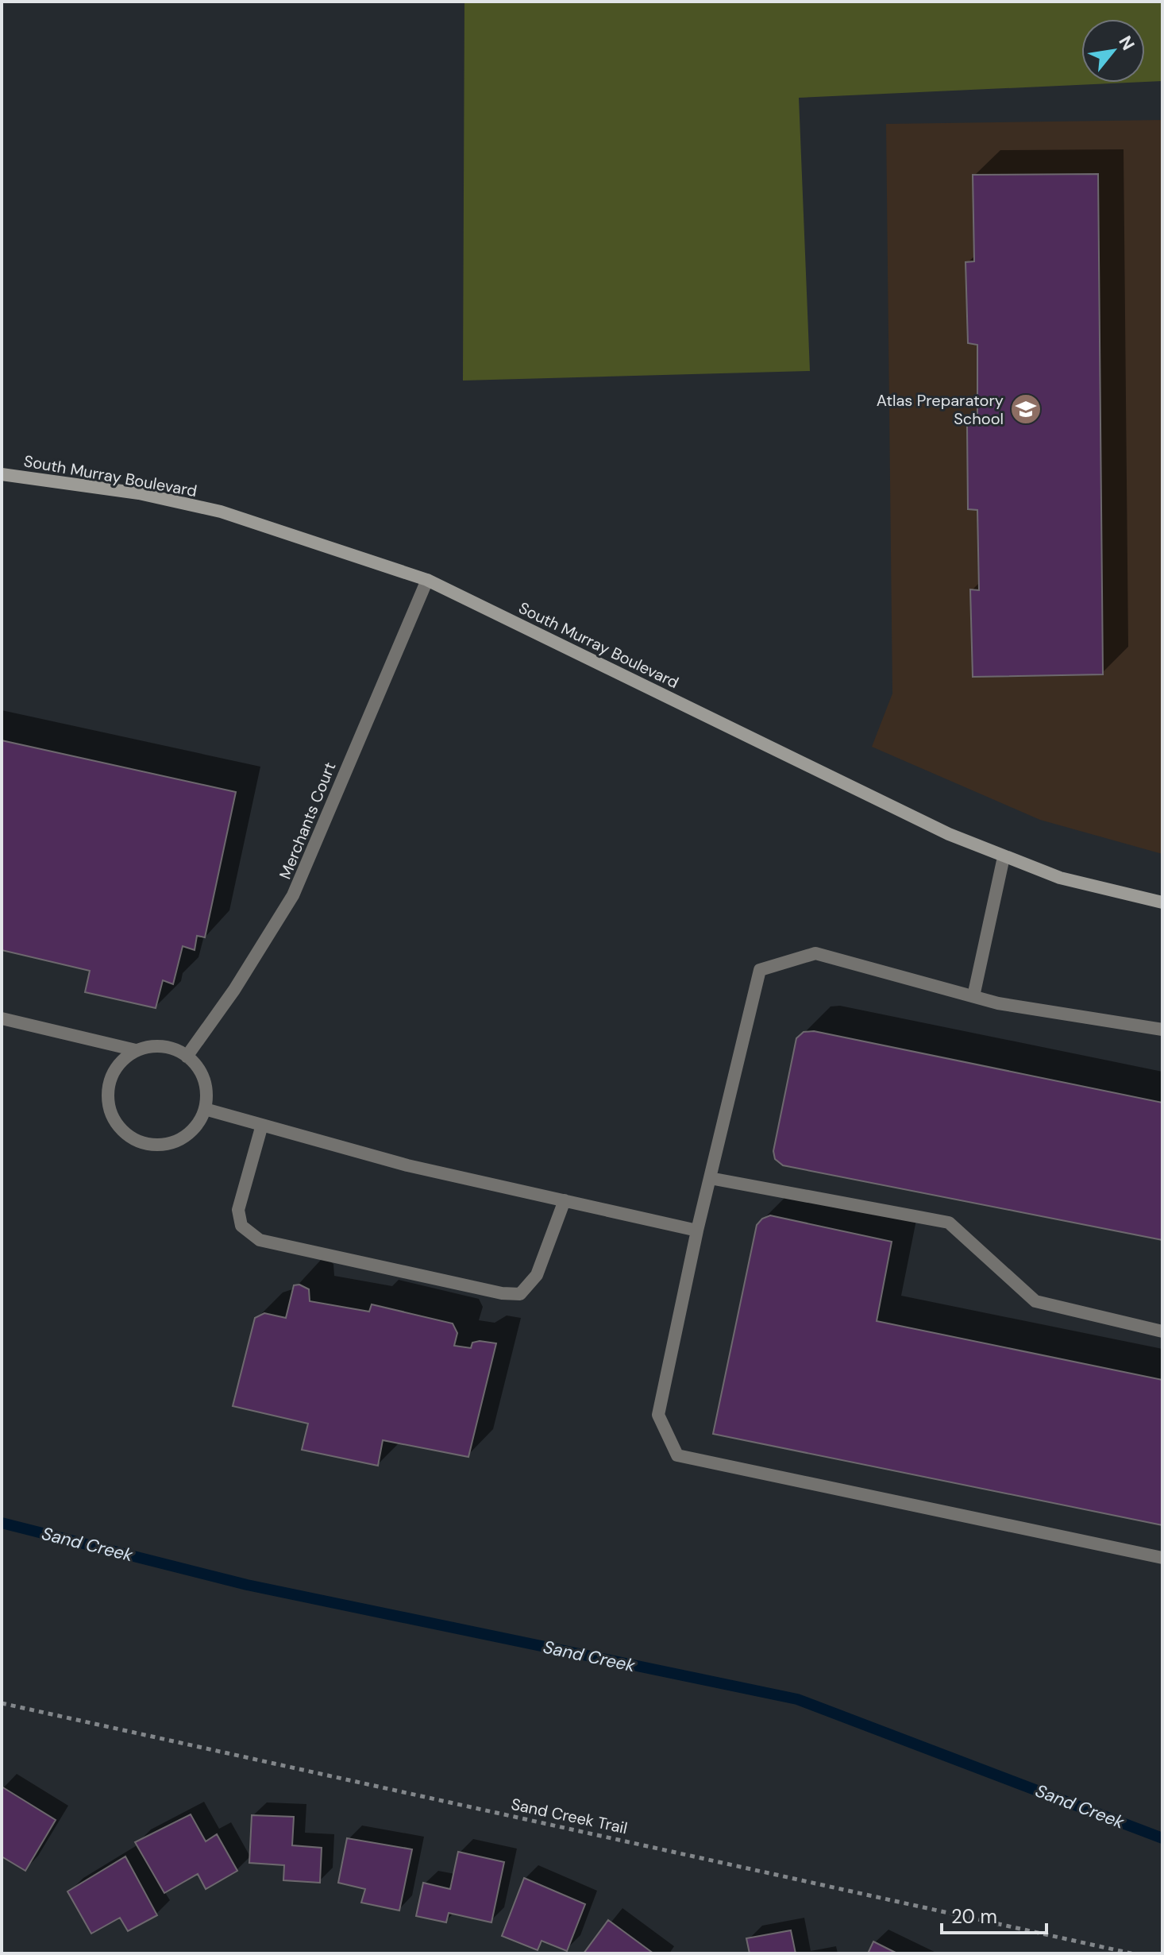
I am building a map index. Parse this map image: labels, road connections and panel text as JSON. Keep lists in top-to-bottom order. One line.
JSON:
{"streets":{"main road":["South Murray Boulevard"],"lane":["Merchants Court"],"path":["Sand Creek Trail"]},"crossings":[["South Murray Boulevard","Merchants Court"]],"water":["Sand Creek"],"places":{"school or university":["Atlas Preparatory School"]},"scale_bar":"20 m","north":"top right"}
